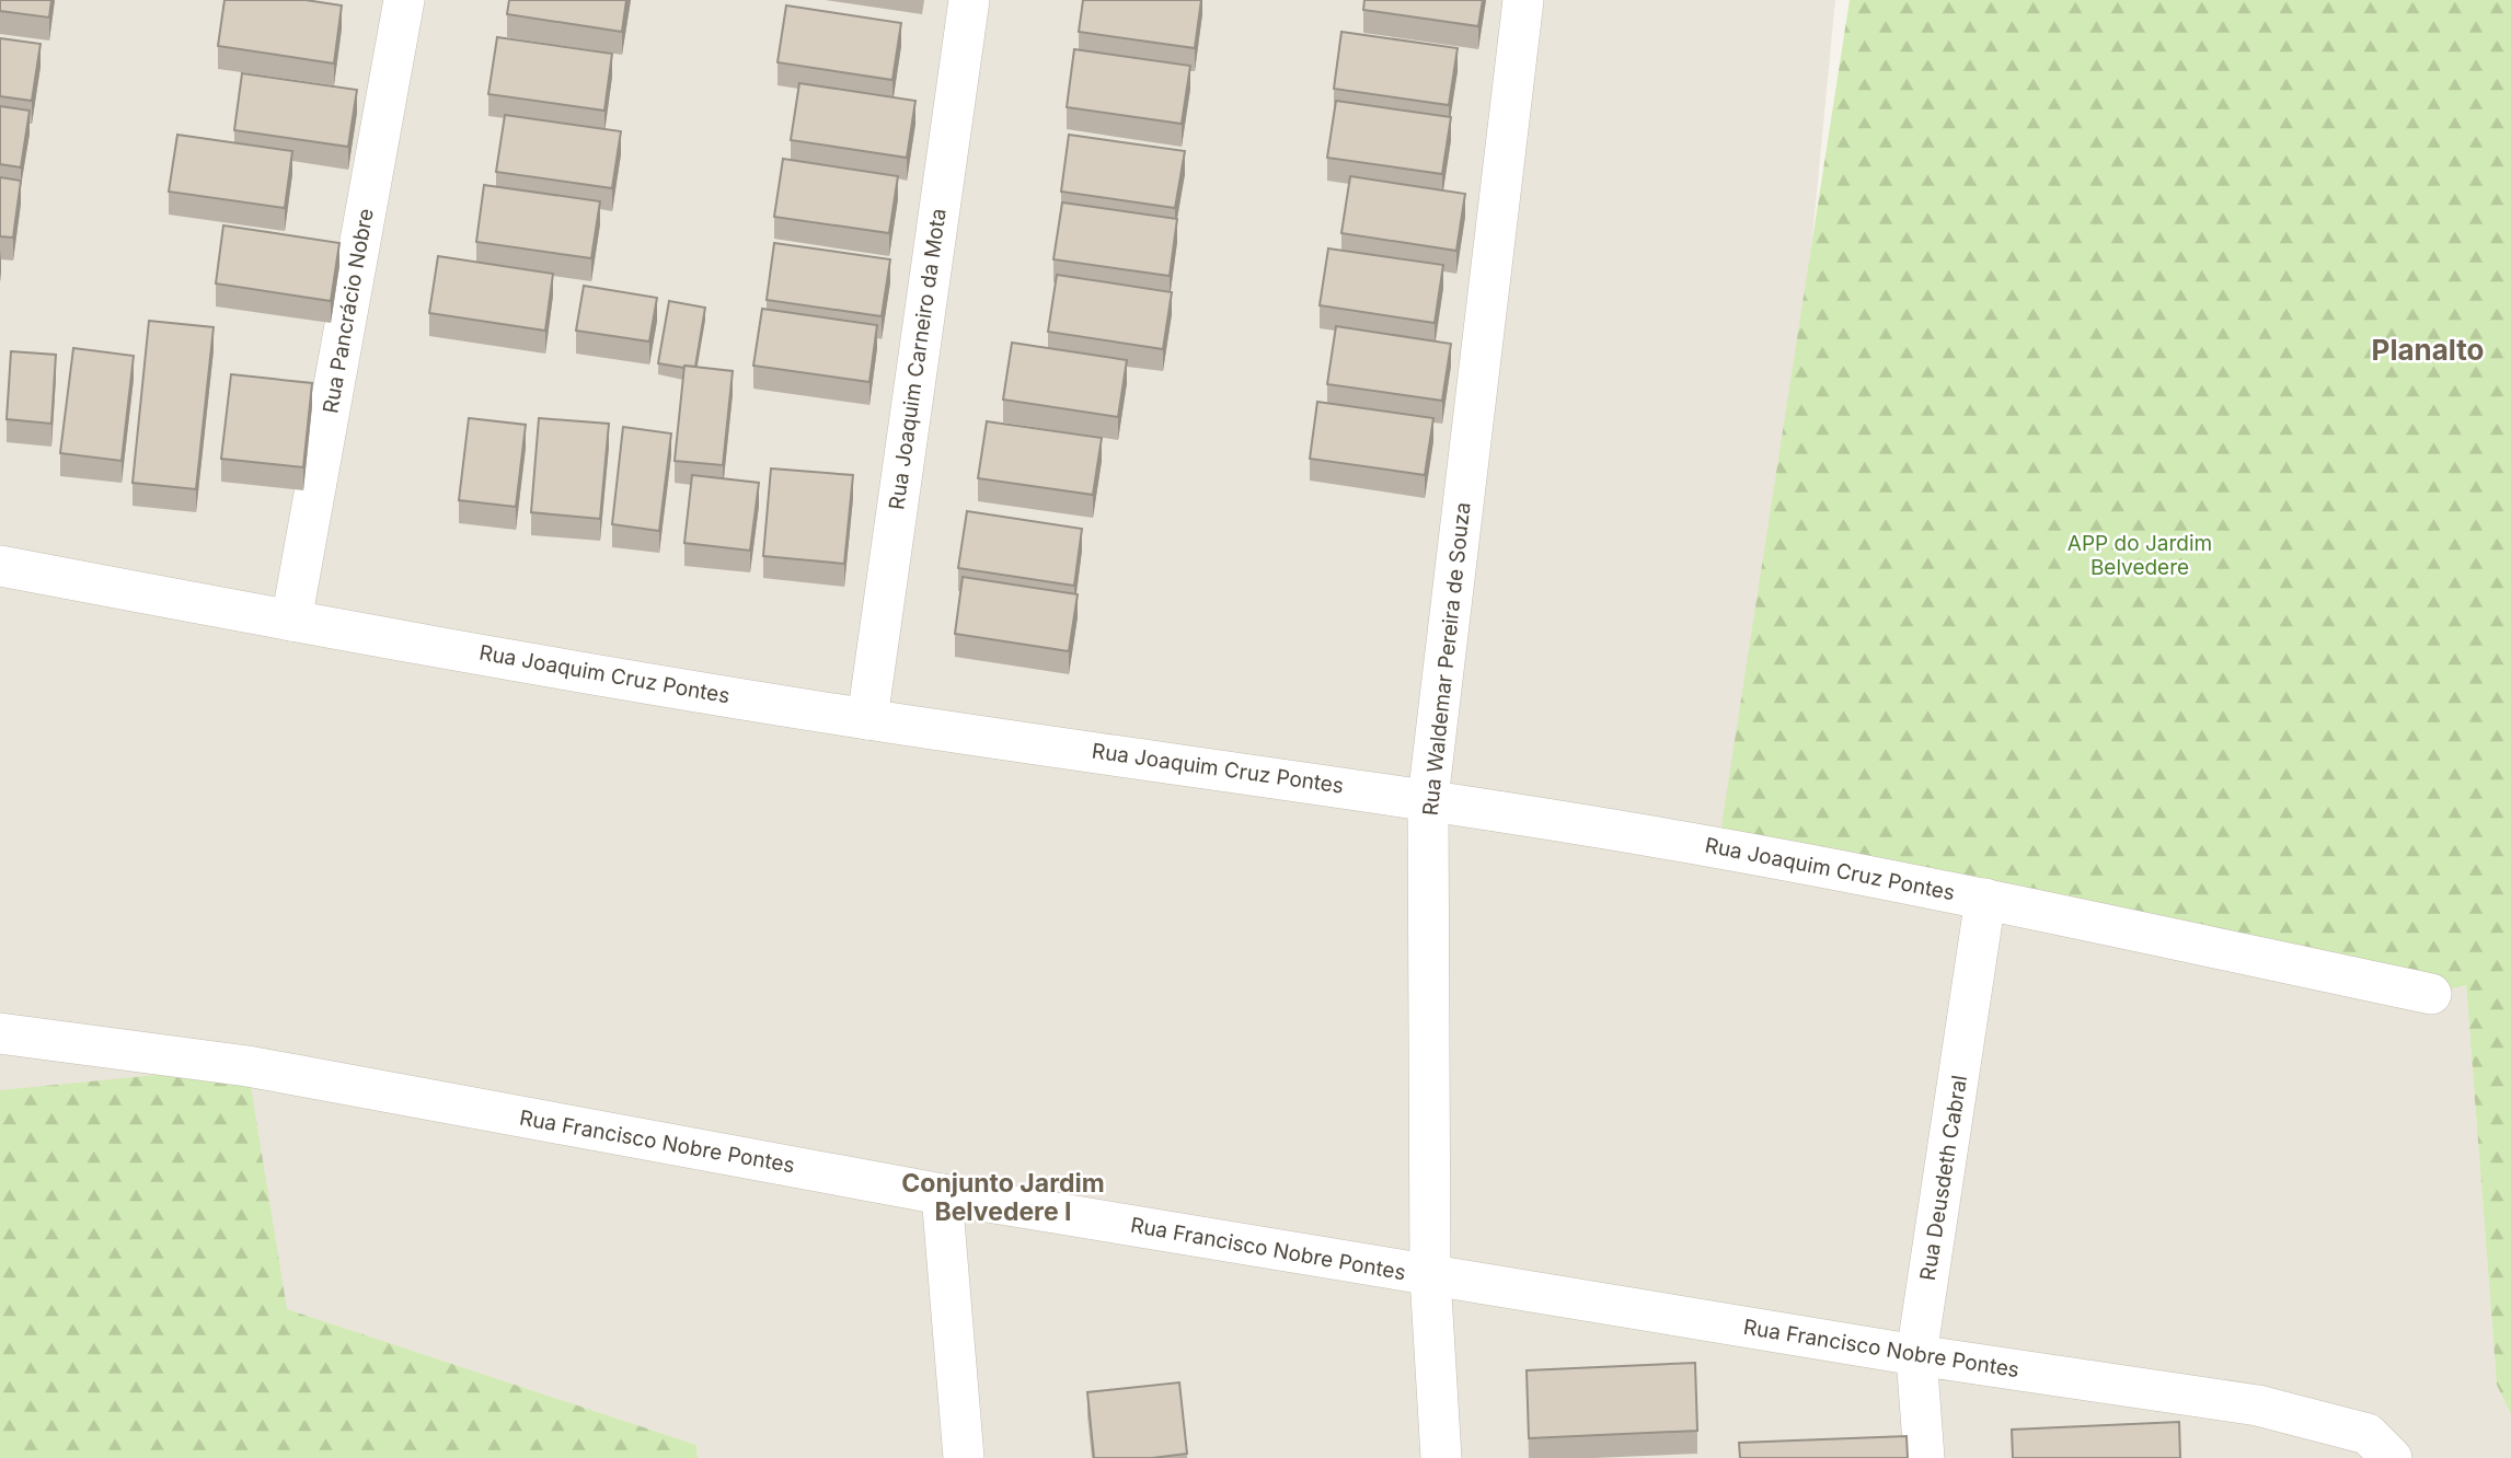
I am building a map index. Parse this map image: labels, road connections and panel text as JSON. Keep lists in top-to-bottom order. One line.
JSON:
{"streets":{"street":["Rua Pancrácio Nobre","Rua Joaquim Carneiro da Mota","Rua Waldemar Pereira de Souza","Rua Joaquim Cruz Pontes","Rua Francisco Nobre Pontes","Rua Deusdeth Cabral"]},"crossings":[["Rua Pancrácio Nobre","Rua Joaquim Cruz Pontes"],["Rua Joaquim Carneiro da Mota","Rua Joaquim Cruz Pontes"],["Rua Waldemar Pereira de Souza","Rua Joaquim Cruz Pontes"],["Rua Waldemar Pereira de Souza","Rua Francisco Nobre Pontes"],["Rua Joaquim Cruz Pontes","Rua Deusdeth Cabral"],["Rua Francisco Nobre Pontes","Rua Deusdeth Cabral"]],"districts":["Planalto","Conjunto Jardim Belvedere I"],"parks":["APP do Jardim Belvedere"]}
